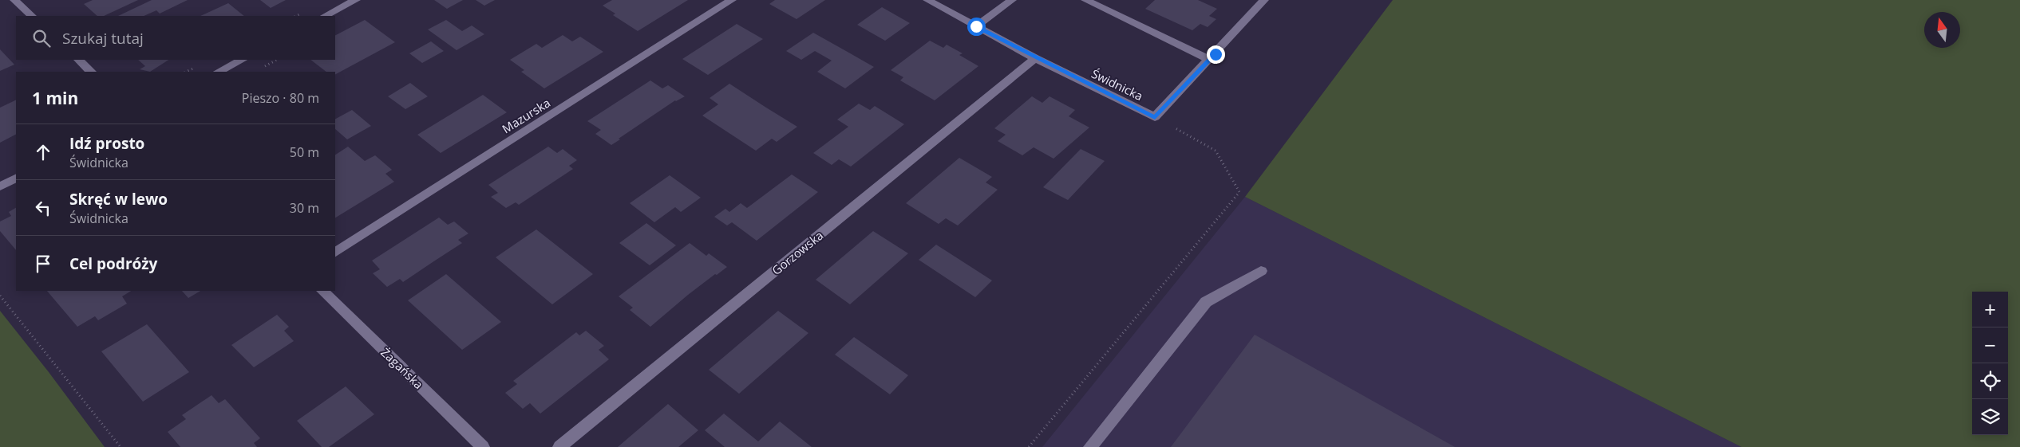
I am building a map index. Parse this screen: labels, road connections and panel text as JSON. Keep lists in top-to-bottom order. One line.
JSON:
{"streets":{"street":["Świdnicka","Mazurska","Gorzowska","Żagańska"]},"crossings":[["Świdnicka","Gorzowska"]],"north":"top","page":{"search":"Szukaj tutaj","heading":["1 min","Pieszo · 80 m"],"list":[["Idź prosto","Świdnicka","50 m"],["Skręć w lewo","Świdnicka","30 m"],"Cel podróży"],"map_buttons":["+","−"]}}
